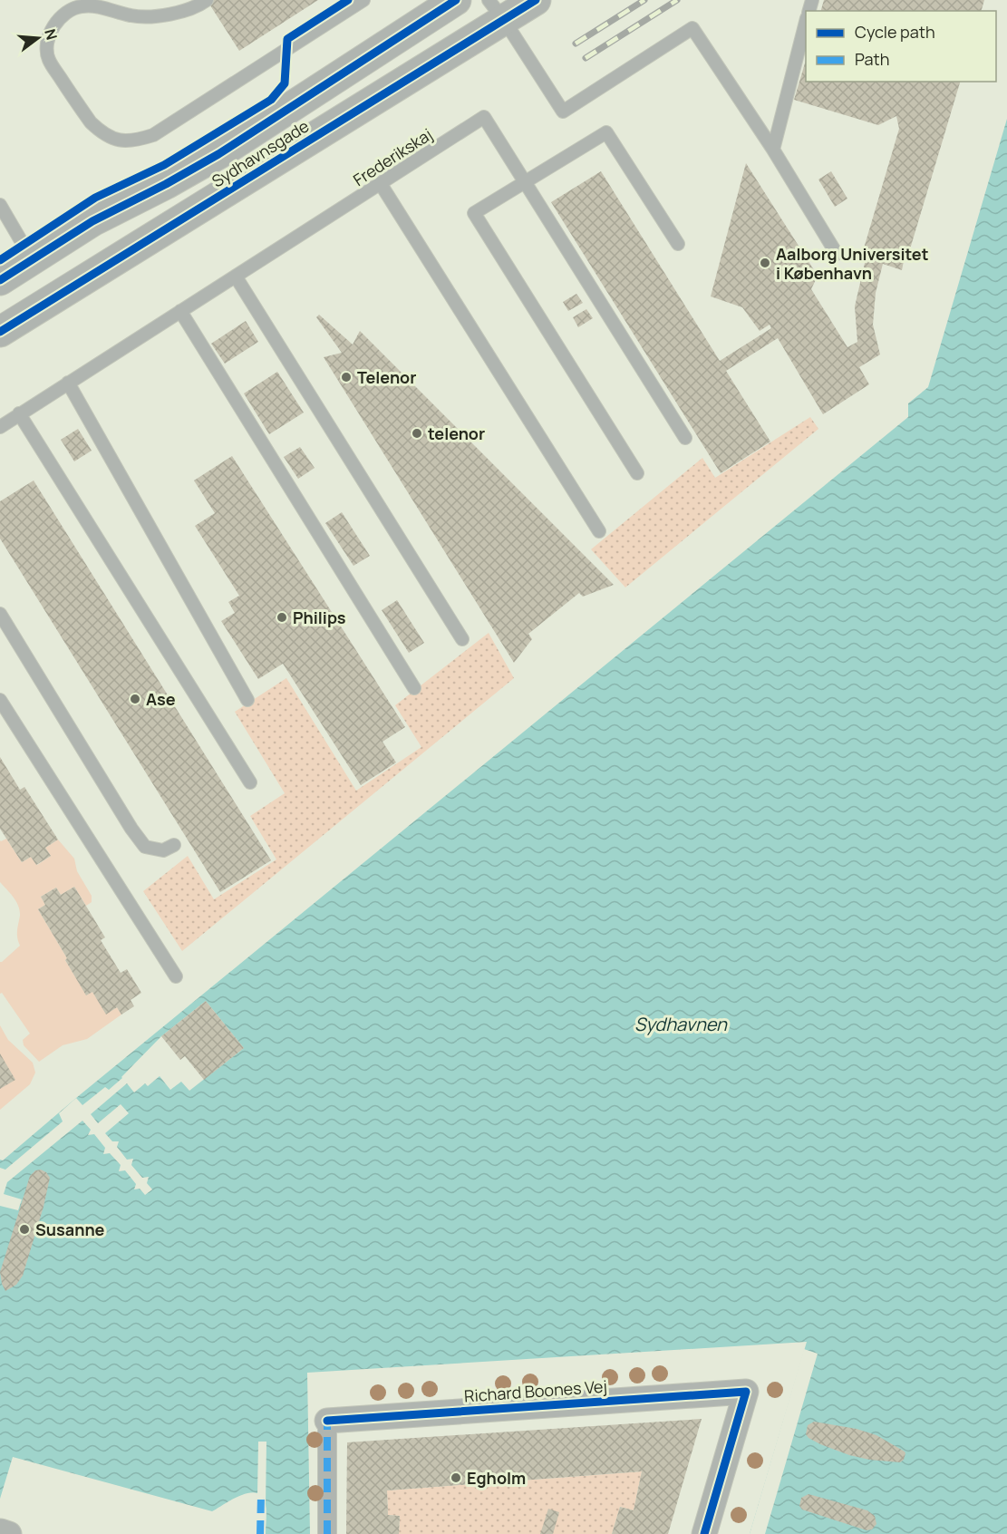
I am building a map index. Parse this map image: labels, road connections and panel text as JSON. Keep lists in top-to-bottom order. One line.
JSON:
{"streets":{"street":["Sydhavnsgade","Richard Boones Vej"],"lane":["Frederikskaj"]},"water":["Sydhavnen"],"places":["Aalborg Universitet i København","Telenor","telenor","Philips","Ase","Susanne","Egholm"],"legend":["Cycle path","Path"],"north":"right"}
